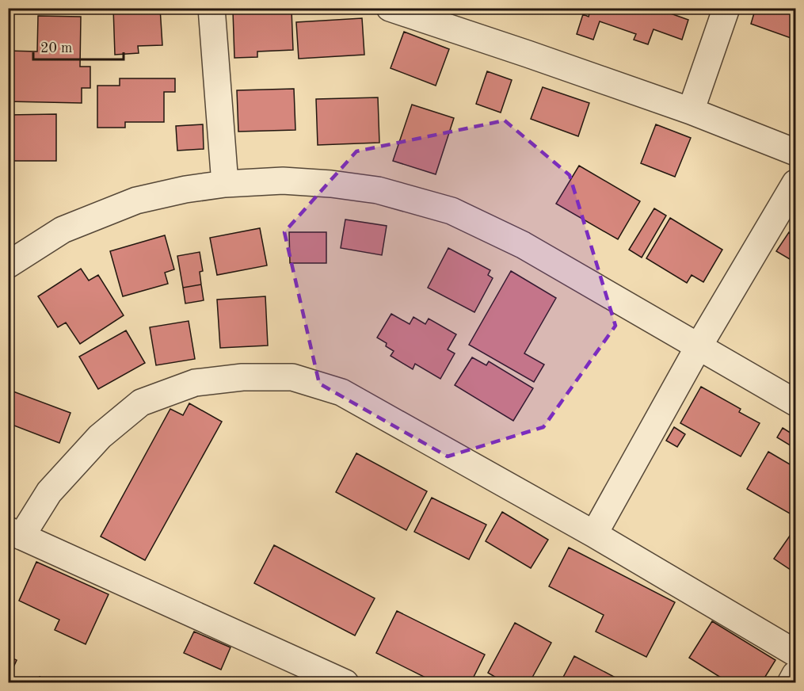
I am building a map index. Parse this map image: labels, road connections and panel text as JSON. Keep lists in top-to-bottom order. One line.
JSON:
{"scale_bar":"20 m"}
